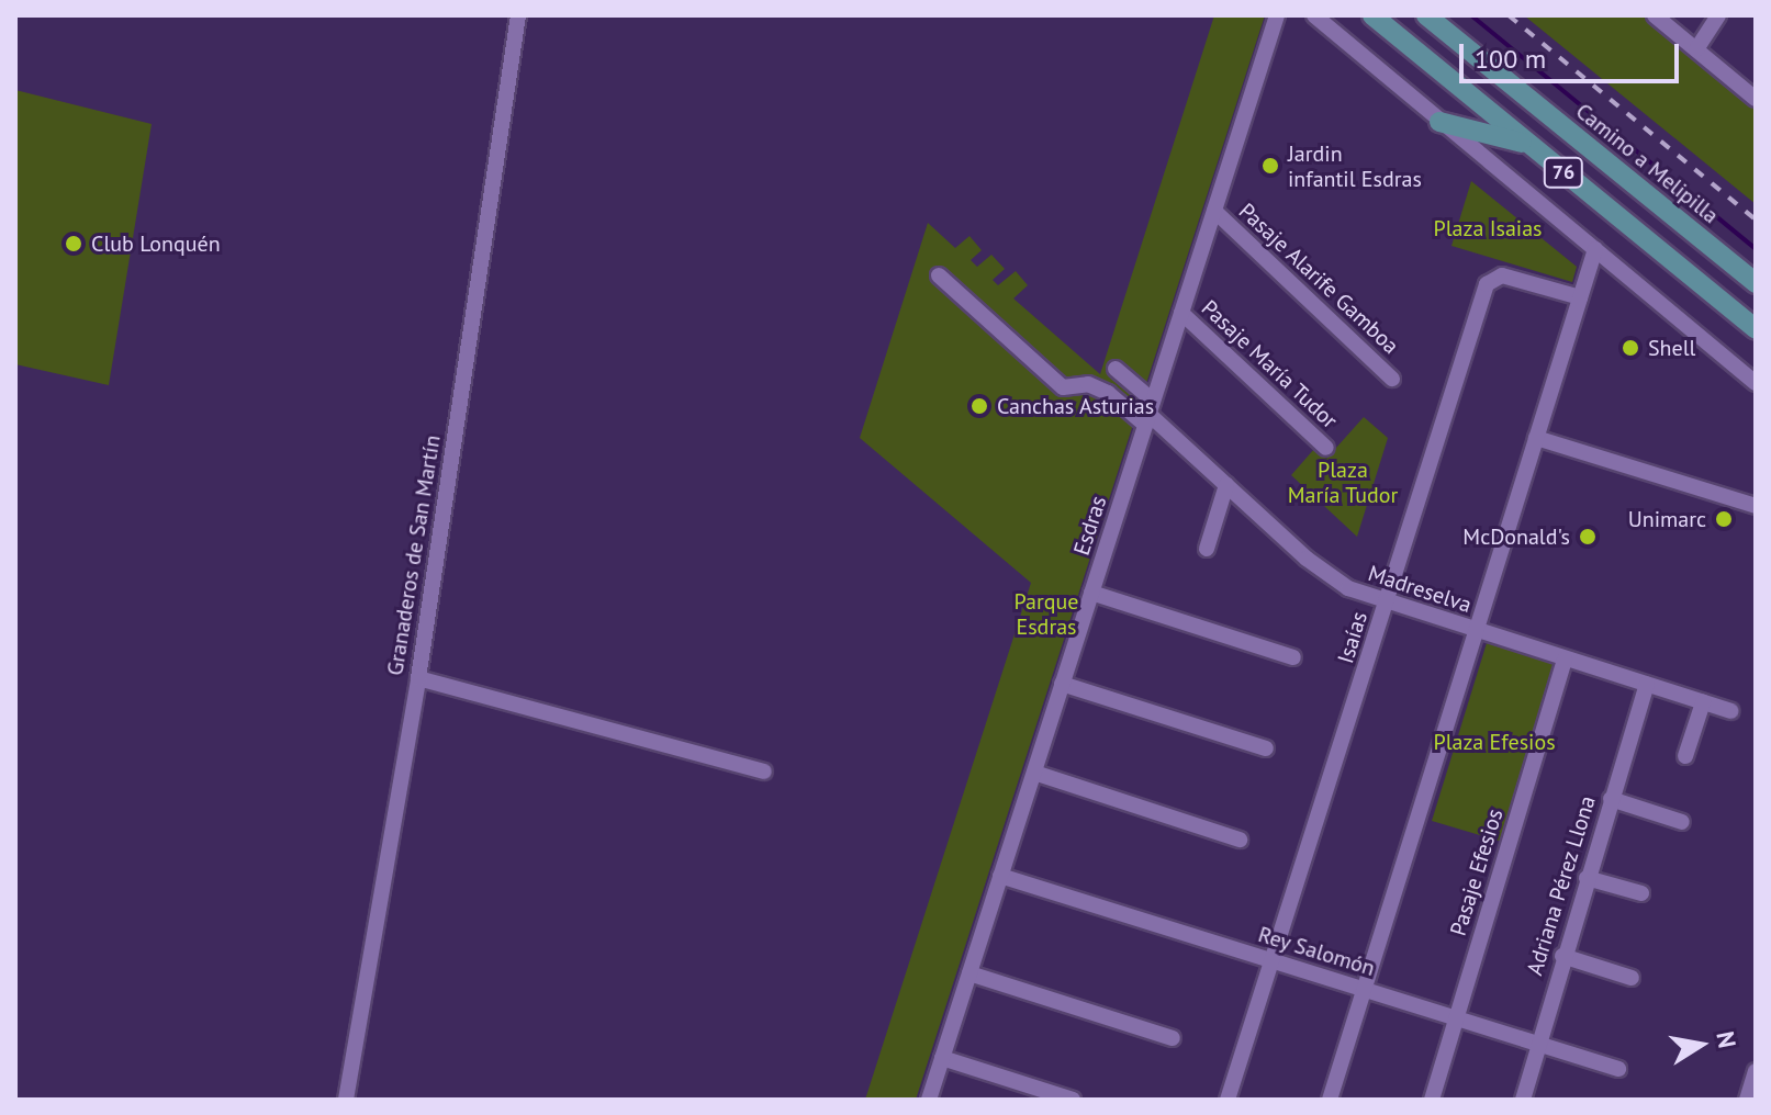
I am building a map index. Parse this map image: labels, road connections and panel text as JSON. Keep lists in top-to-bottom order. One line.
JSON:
{"streets":{"main road":["Camino a Melipilla","76"],"street":["Pasaje Alarife Gamboa","Pasaje María Tudor","Esdras","Granaderos de San Martín","Madreselva","Isaías","Pasaje Efesios","Adriana Pérez Llona","Rey Salomón"]},"crossings":[["Pasaje Alarife Gamboa","Esdras"],["Pasaje María Tudor","Esdras"],["Esdras","Madreselva"],["Esdras","Rey Salomón"],["Madreselva","Isaías"],["Madreselva","Pasaje Efesios"],["Madreselva","Adriana Pérez Llona"],["Isaías","Rey Salomón"],["Pasaje Efesios","Rey Salomón"],["Adriana Pérez Llona","Rey Salomón"]],"parks":["Plaza Isaias","Plaza María Tudor","Parque Esdras","Plaza Efesios"],"places":["Jardin infantil Esdras","Club Lonquén","Shell","Canchas Asturias","Unimarc","McDonald's"],"scale_bar":"100 m","north":"right"}
